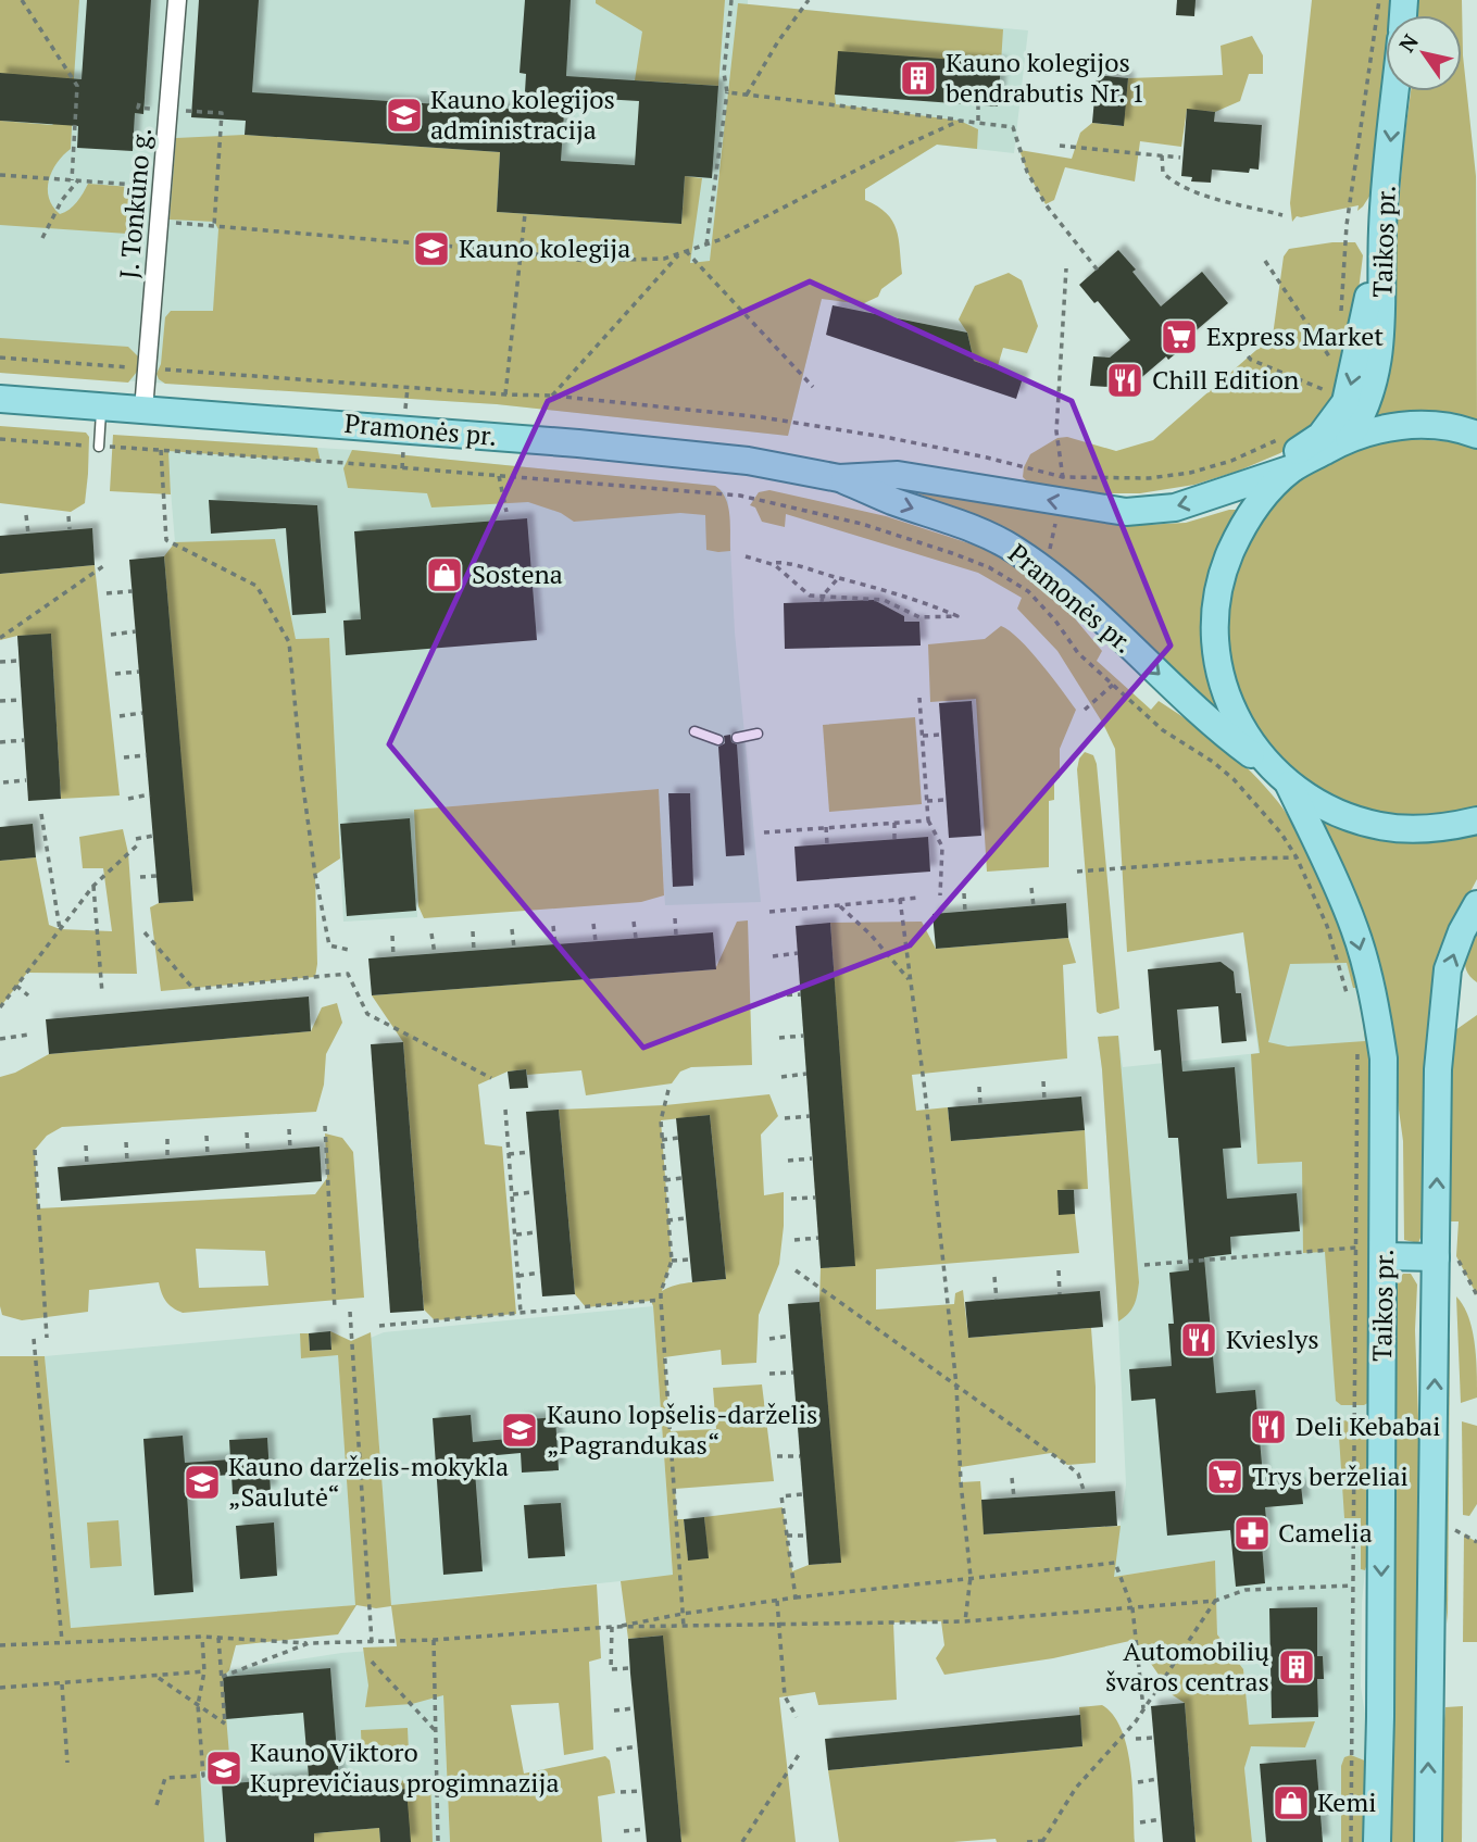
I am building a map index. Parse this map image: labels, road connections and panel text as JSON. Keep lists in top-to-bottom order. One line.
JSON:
{"streets":{"main road":["Taikos pr.","Pramonės pr."],"street":["J. Tonkūno g."]},"crossings":[["J. Tonkūno g.","Pramonės pr."],["Taikos pr.","Pramonės pr."]],"places":{"building":["Kauno kolegijos bendrabutis Nr. 1","Automobilių švaros centras"],"school or university":["Kauno kolegijos administracija","Kauno kolegija","Kauno lopšelis-darželis „Pagrandukas“","Kauno darželis-mokykla „Saulutė“","Kauno Viktoro Kuprevičiaus progimnazija"],"supermarket":["Express Market","Trys berželiai"],"restaurant":["Chill Edition","Kvieslys","Deli Kebabai"],"shop":["Sostena","Kemi"],"pharmacy":["Camelia"]},"north":"top left"}
